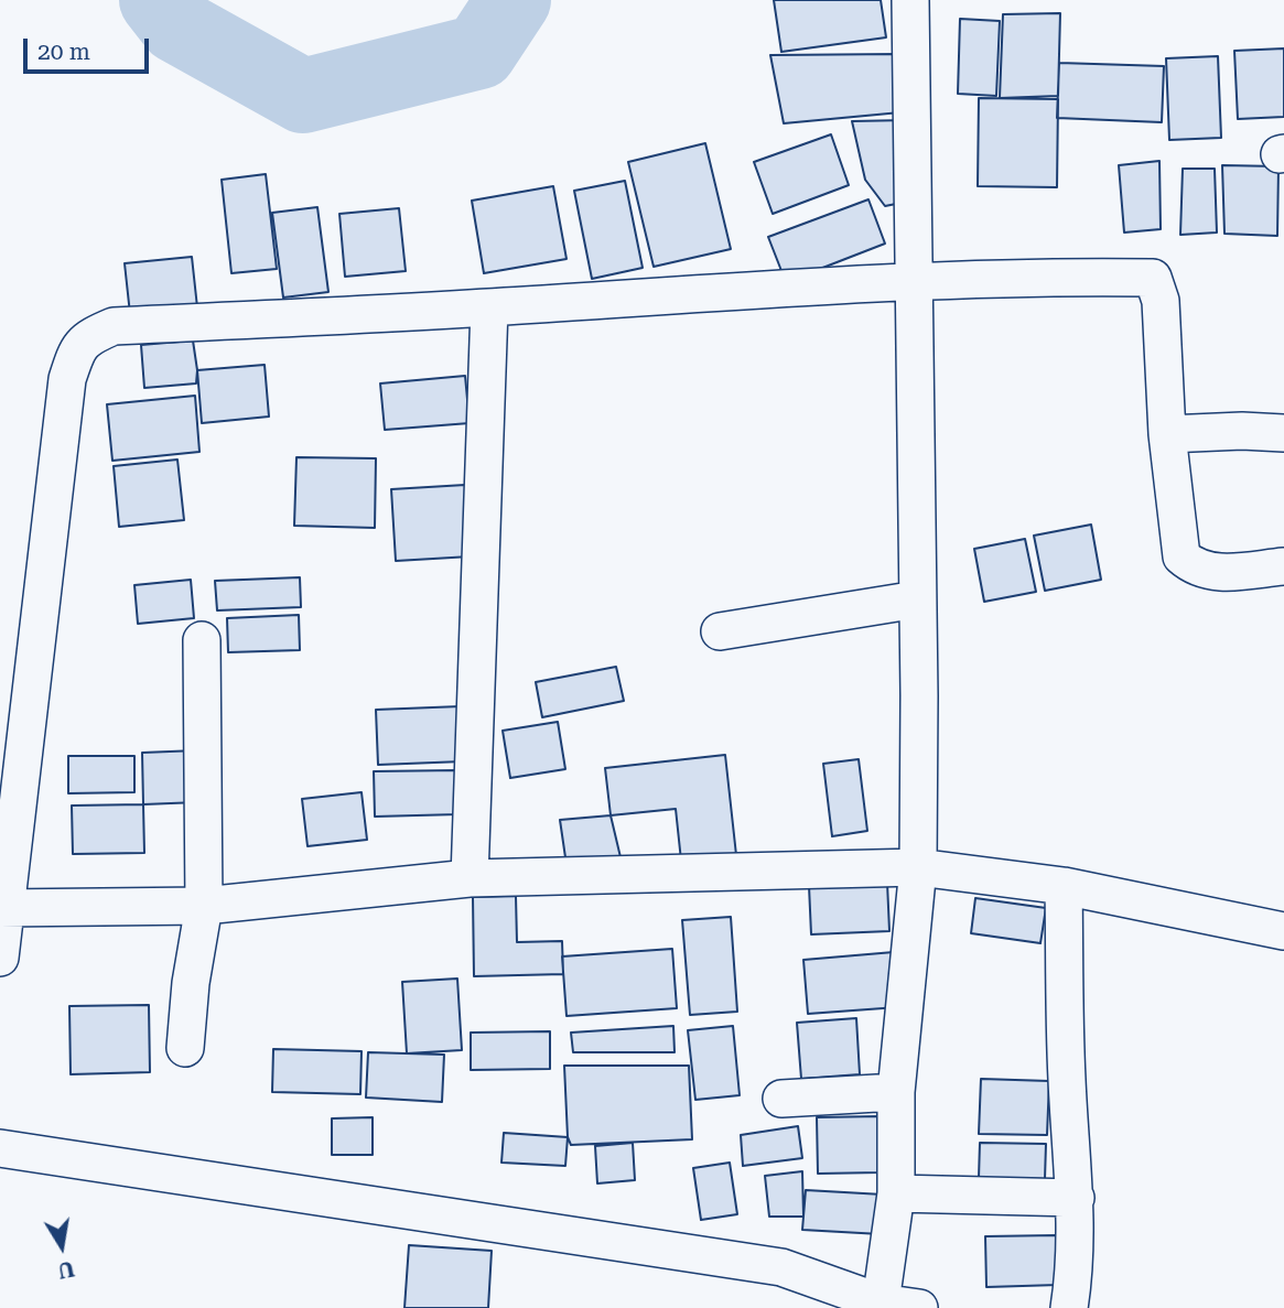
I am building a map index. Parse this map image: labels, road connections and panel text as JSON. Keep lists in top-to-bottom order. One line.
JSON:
{"scale_bar":"20 m","north":"bottom"}
